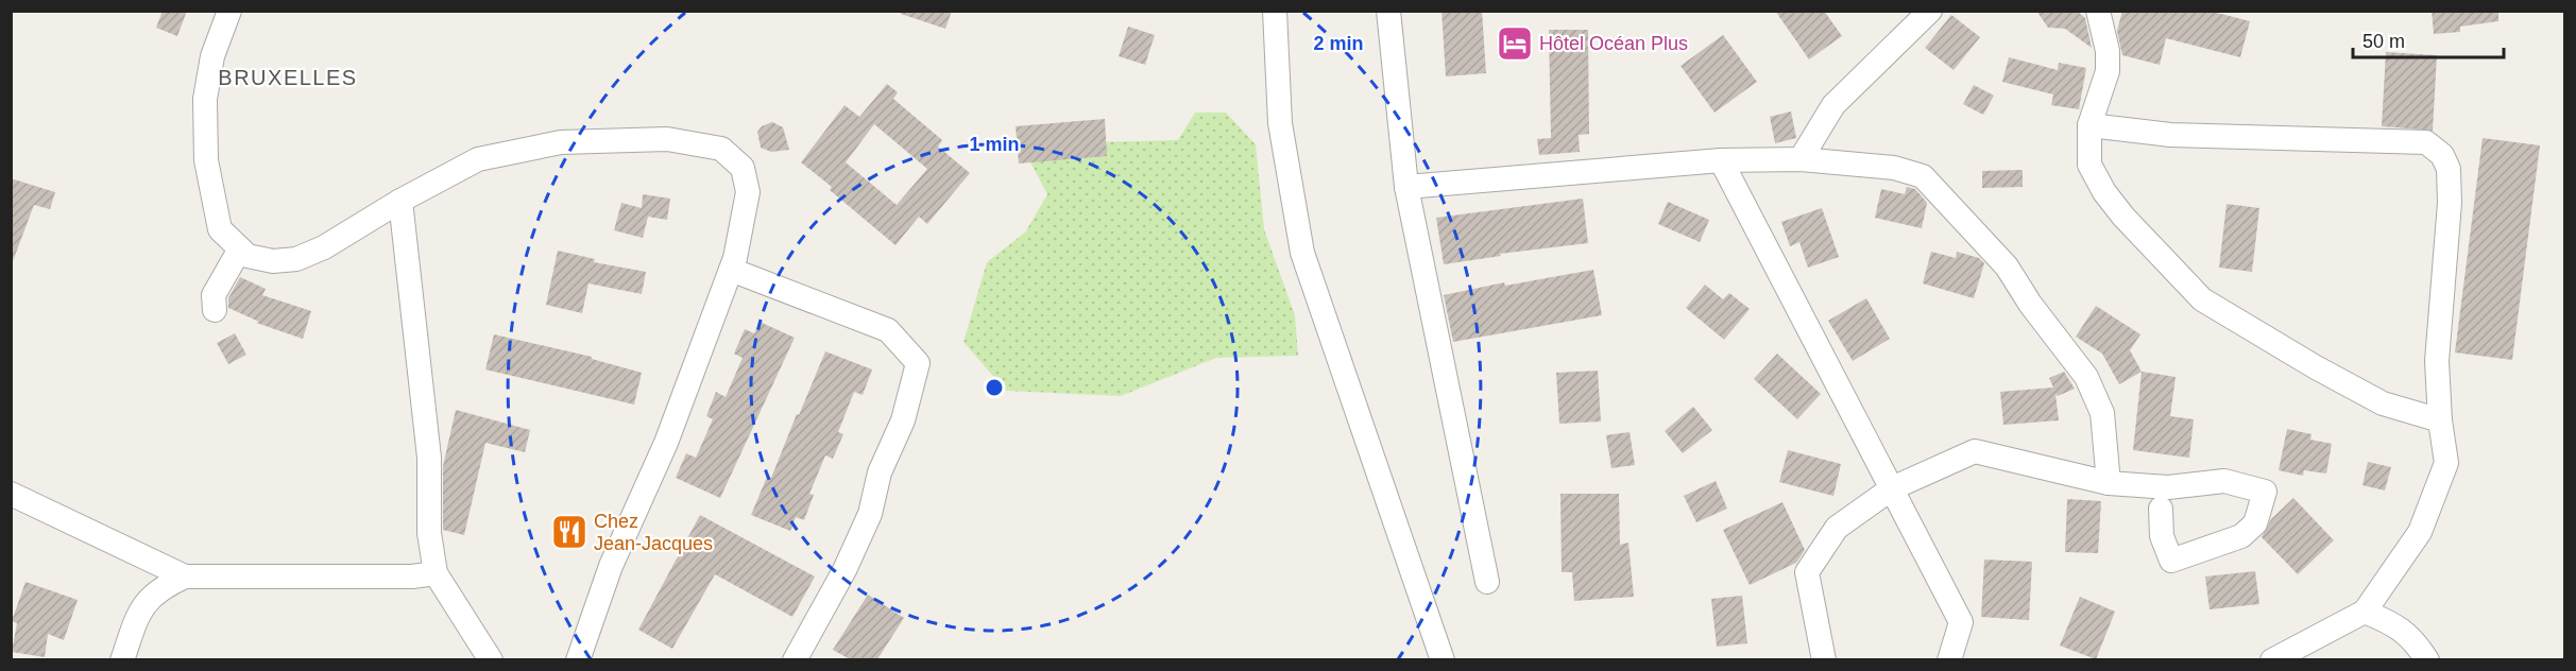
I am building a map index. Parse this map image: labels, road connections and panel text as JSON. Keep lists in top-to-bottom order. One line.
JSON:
{"districts":["BRUXELLES"],"places":{"hotel":["Hôtel Océan Plus"],"restaurant":["Chez Jean-Jacques"]},"scale_bar":"50 m","rings":["2 min","1 min"]}
